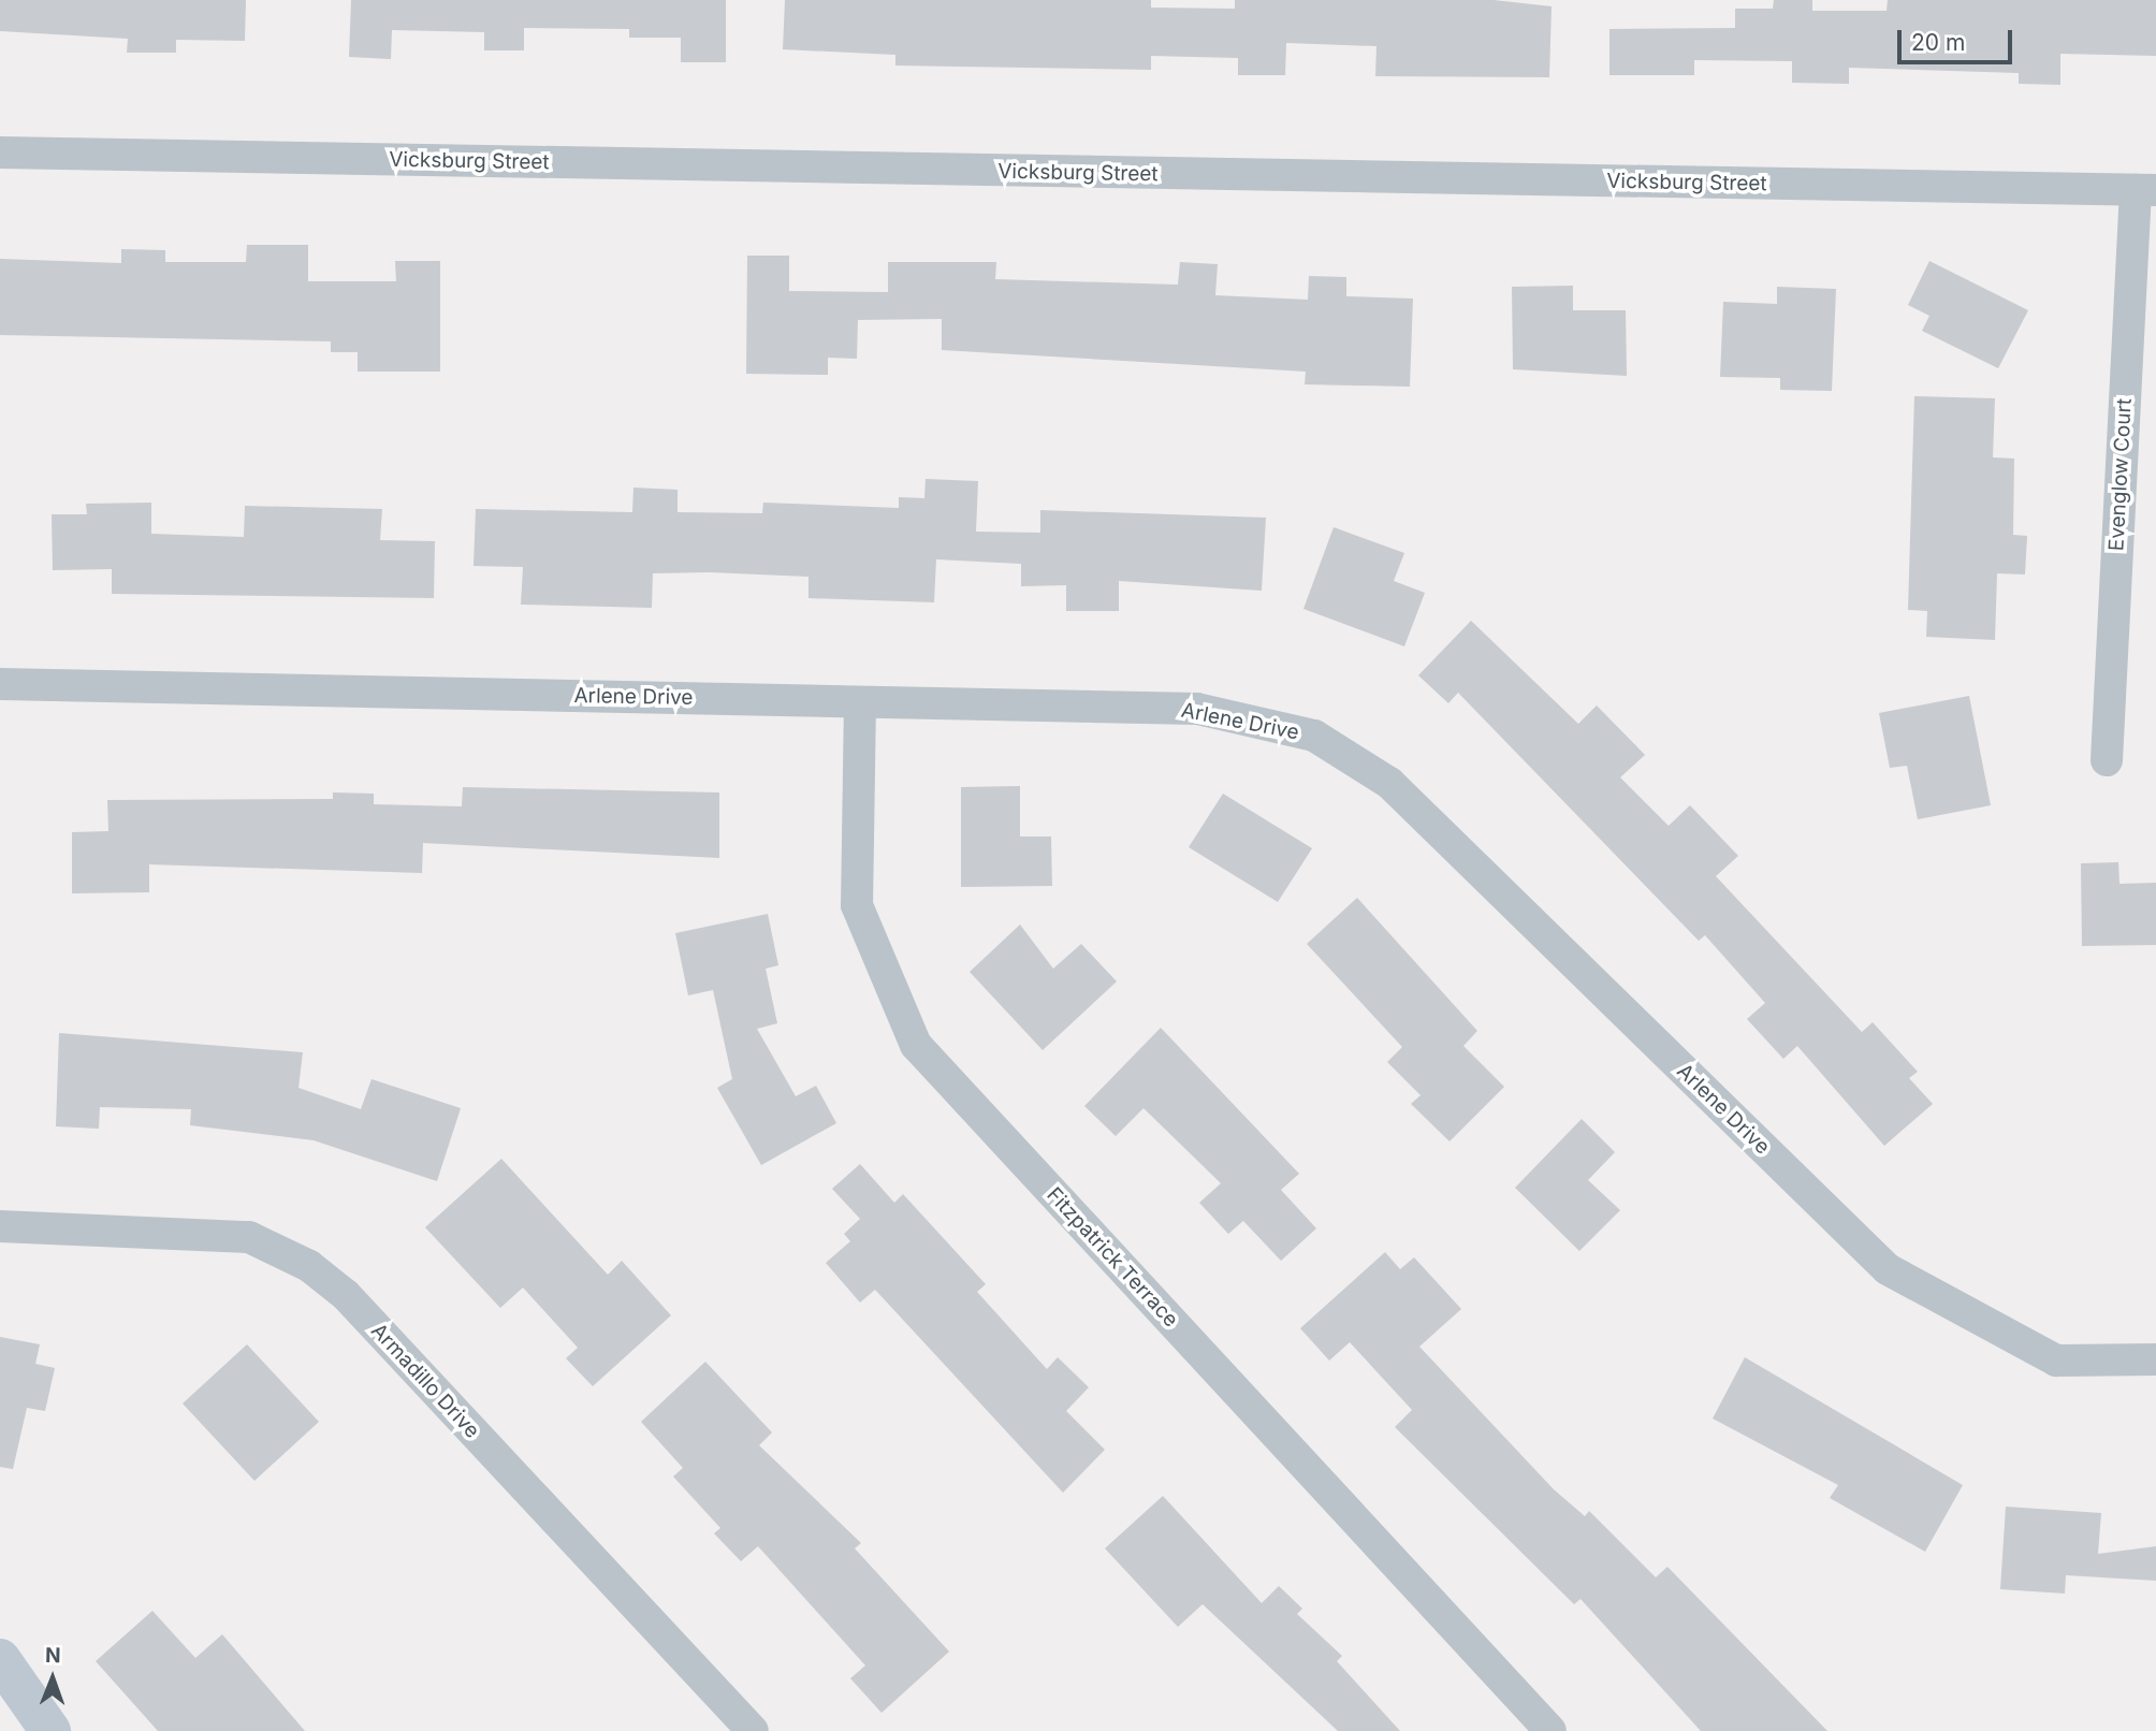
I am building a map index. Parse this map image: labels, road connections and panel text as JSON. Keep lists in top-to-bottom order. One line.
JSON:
{"streets":{"street":["Vicksburg Street","Evenglow Court","Arlene Drive","Fitzpatrick Terrace","Armadillo Drive"]},"crossings":[["Vicksburg Street","Evenglow Court"],["Arlene Drive","Fitzpatrick Terrace"]],"scale_bar":"20 m","north":"top"}
